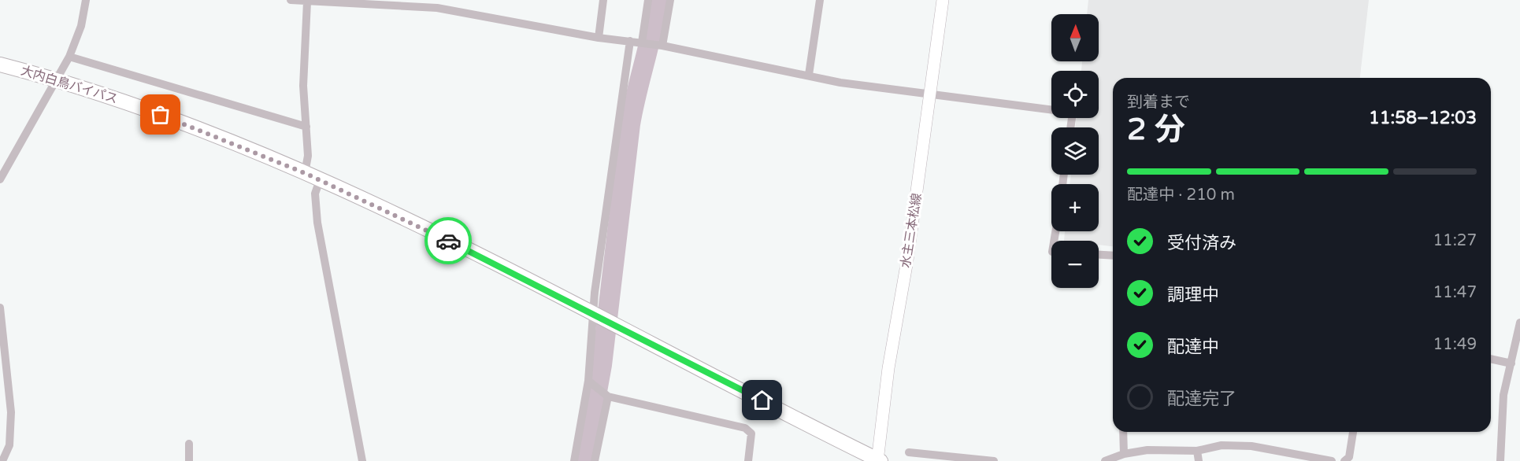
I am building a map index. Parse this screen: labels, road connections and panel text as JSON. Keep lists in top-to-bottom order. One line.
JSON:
{"streets":{"highway":["大内白鳥バイパス"],"main road":["水主三本松線"]},"crossings":[["大内白鳥バイパス","水主三本松線"]],"north":"top","page":{"map_buttons":["+","−"],"heading":["2 分","到着まで","11:58–12:03"],"bar":"配達中 · 210 m","list":[["受付済み","11:27"],["調理中","11:47"],["配達中","11:49"],"配達完了"]}}
